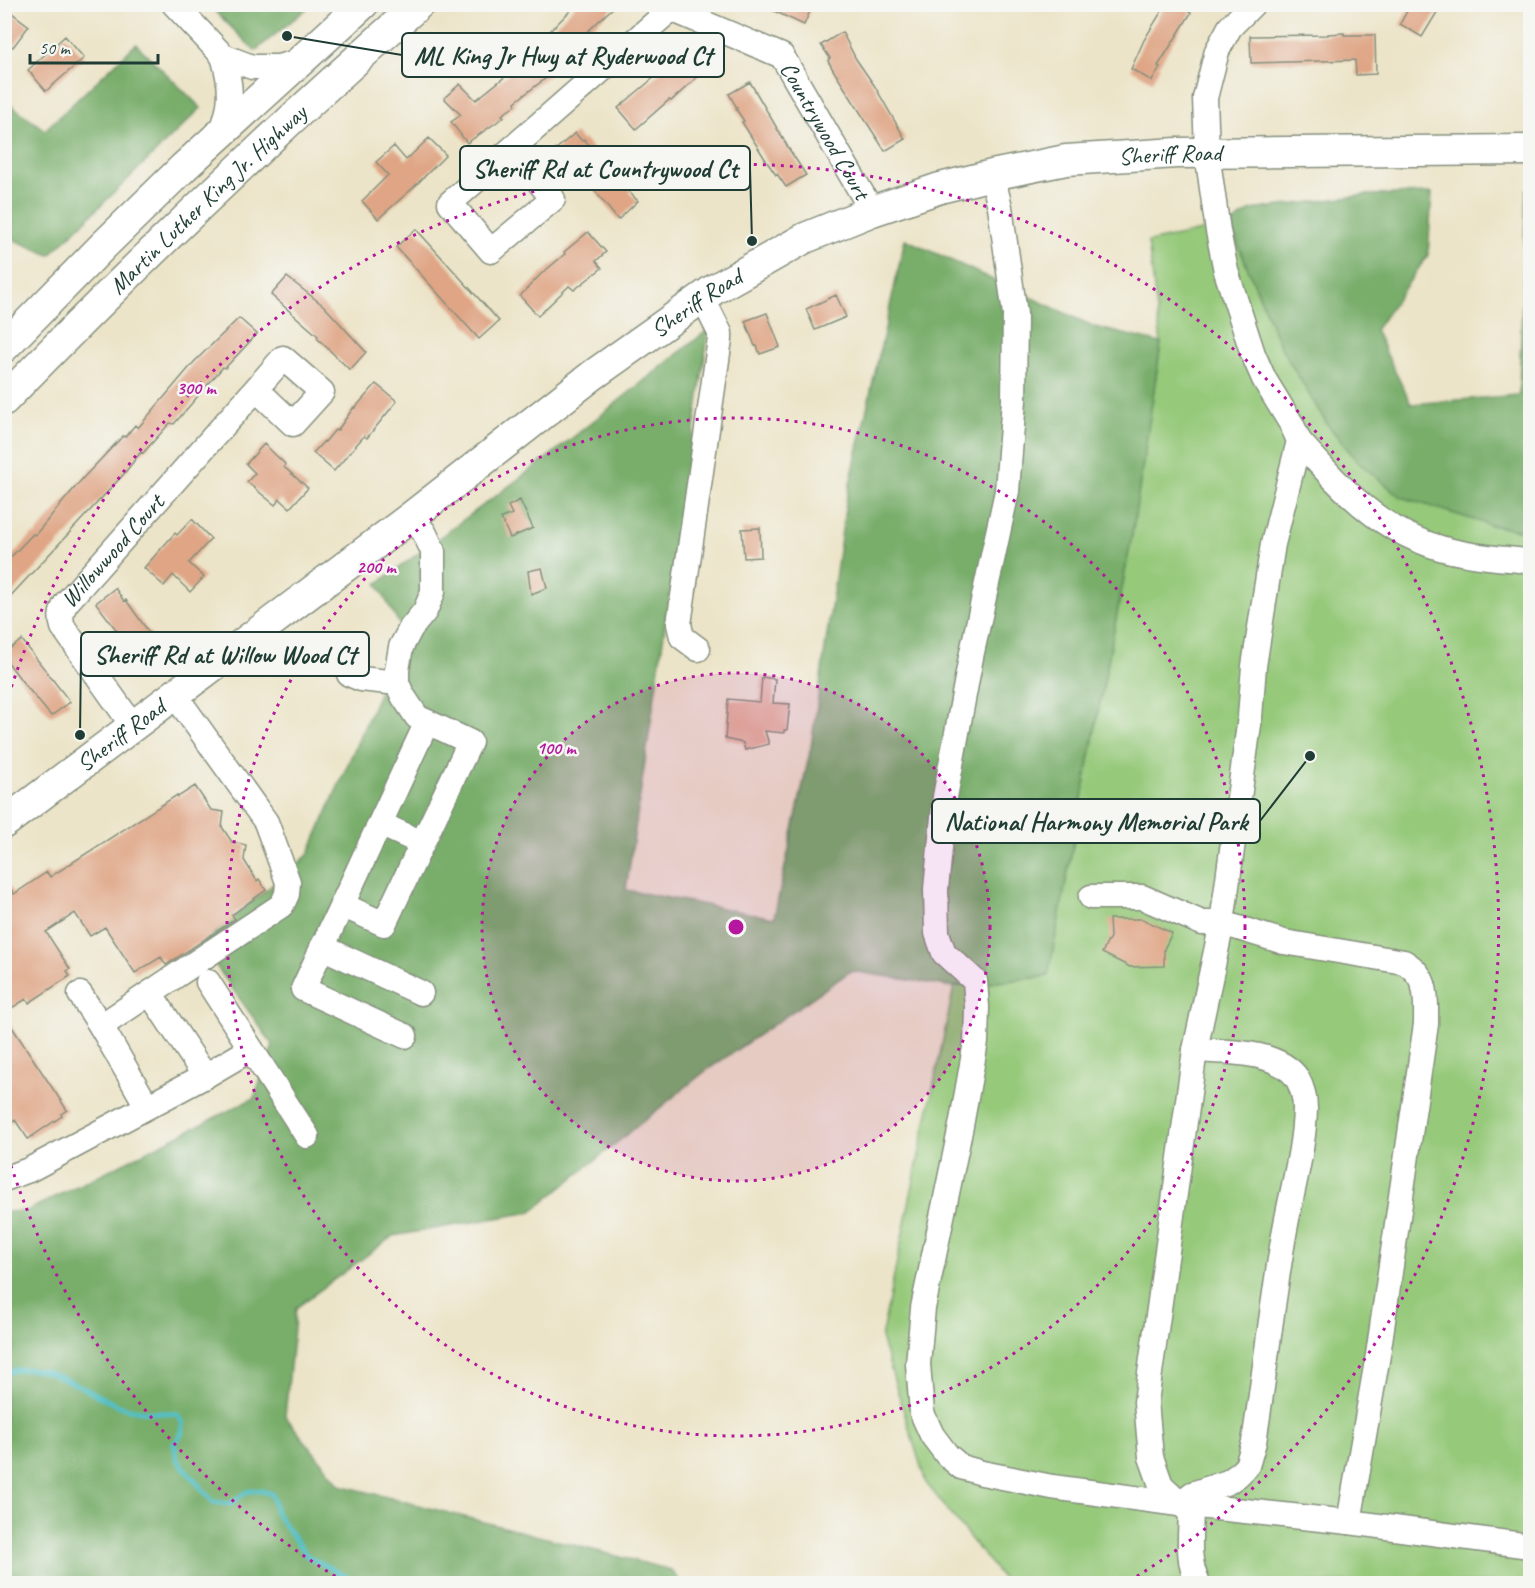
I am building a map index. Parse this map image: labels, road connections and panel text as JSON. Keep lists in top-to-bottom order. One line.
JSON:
{"streets":{"main road":["Sheriff Road","Martin Luther King Jr. Highway"],"street":["Countrywood Court","Willowwood Court"]},"crossings":[["Countrywood Court","Sheriff Road"],["Sheriff Road","Willowwood Court"]],"places":["ML King Jr Hwy at Ryderwood Ct","Sheriff Rd at Countrywood Ct","Sheriff Rd at Willow Wood Ct","National Harmony Memorial Park"],"scale_bar":"50 m","rings":["300 m","200 m","100 m"]}
